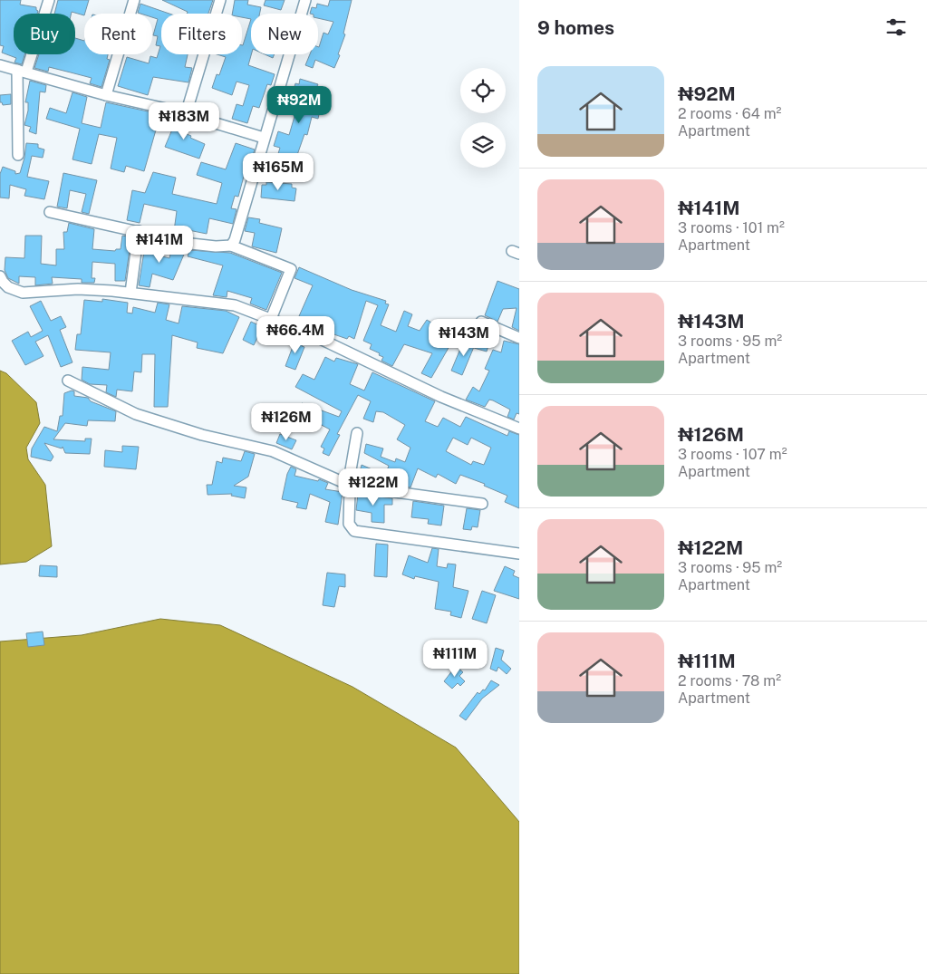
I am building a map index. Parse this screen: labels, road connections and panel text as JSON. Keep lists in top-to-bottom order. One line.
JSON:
{"page":{"heading":"9 homes","chip":["Buy","Rent","Filters","New"],"list":[{"name":"₦92M","note":"2 rooms · 64 m² · Apartment"},{"name":"₦141M","note":"3 rooms · 101 m² · Apartment"},{"name":"₦143M","note":"3 rooms · 95 m² · Apartment"},{"name":"₦126M","note":"3 rooms · 107 m² · Apartment"},{"name":"₦122M","note":"3 rooms · 95 m² · Apartment"},{"name":"₦111M","note":"2 rooms · 78 m² · Apartment"}],"price":["₦92M","₦183M","₦165M","₦141M","₦66.4M","₦143M","₦126M","₦122M","₦111M"]}}
